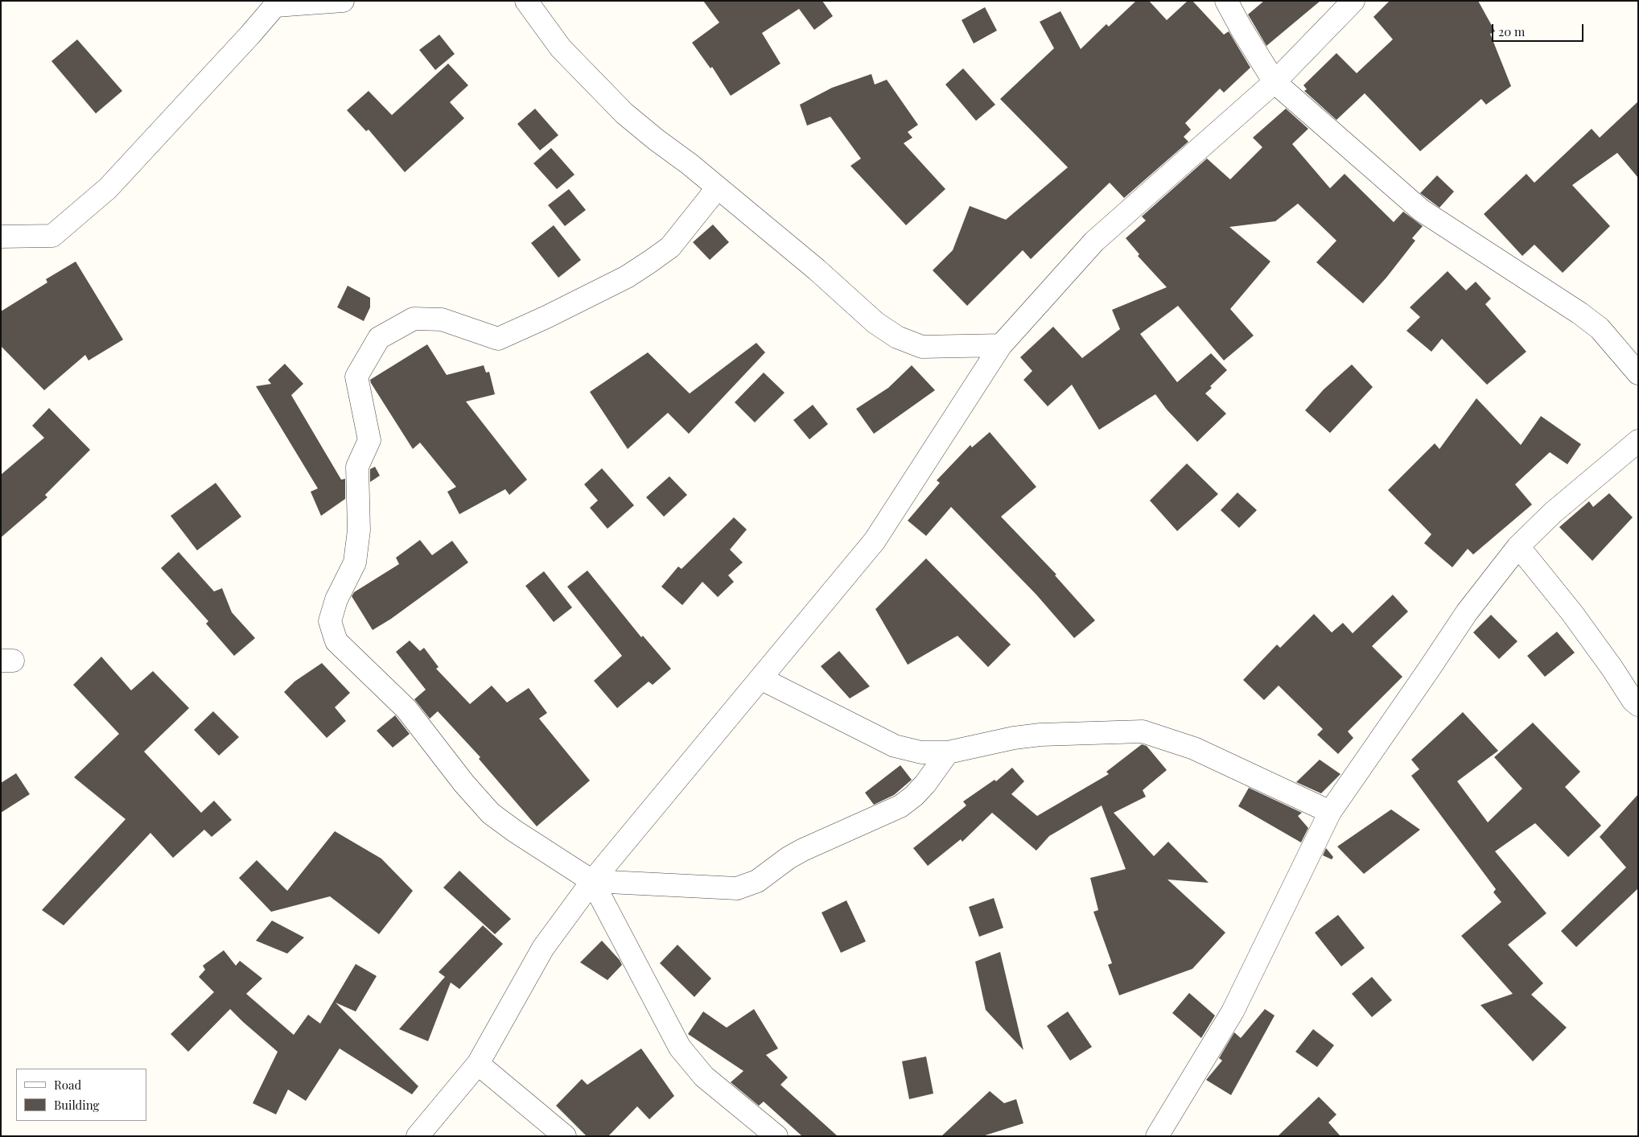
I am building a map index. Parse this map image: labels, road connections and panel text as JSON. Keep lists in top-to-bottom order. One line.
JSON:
{"legend":["Road","Building"],"scale_bar":"20 m"}
